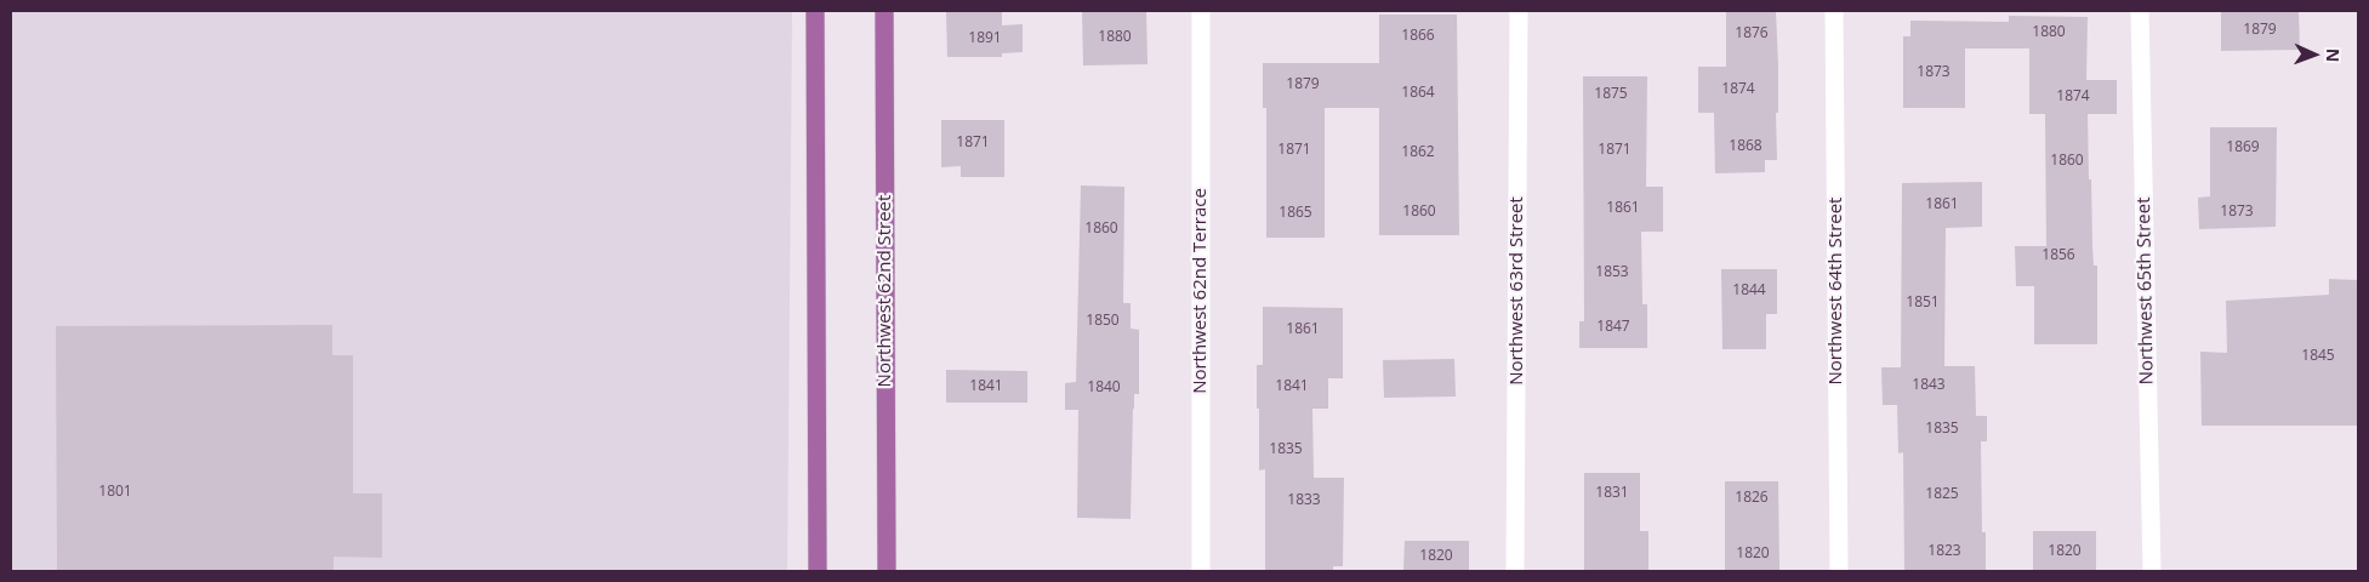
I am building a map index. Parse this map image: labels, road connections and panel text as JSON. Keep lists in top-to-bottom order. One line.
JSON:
{"streets":{"main road":["Northwest 62nd Street"],"street":["Northwest 62nd Terrace","Northwest 63rd Street","Northwest 64th Street","Northwest 65th Street"]},"house_numbers":["1879","1880","1876","1866","1880","1891","1873","1879","1874","1864","1875","1874","1871","1868","1869","1871","1871","1862","1860","1861","1861","1860","1873","1865","1860","1856","1853","1844","1851","1850","1847","1861","1845","1843","1841","1841","1840","1835","1835","1801","1831","1825","1826","1833","1823","1820","1820","1820"],"north":"right"}
